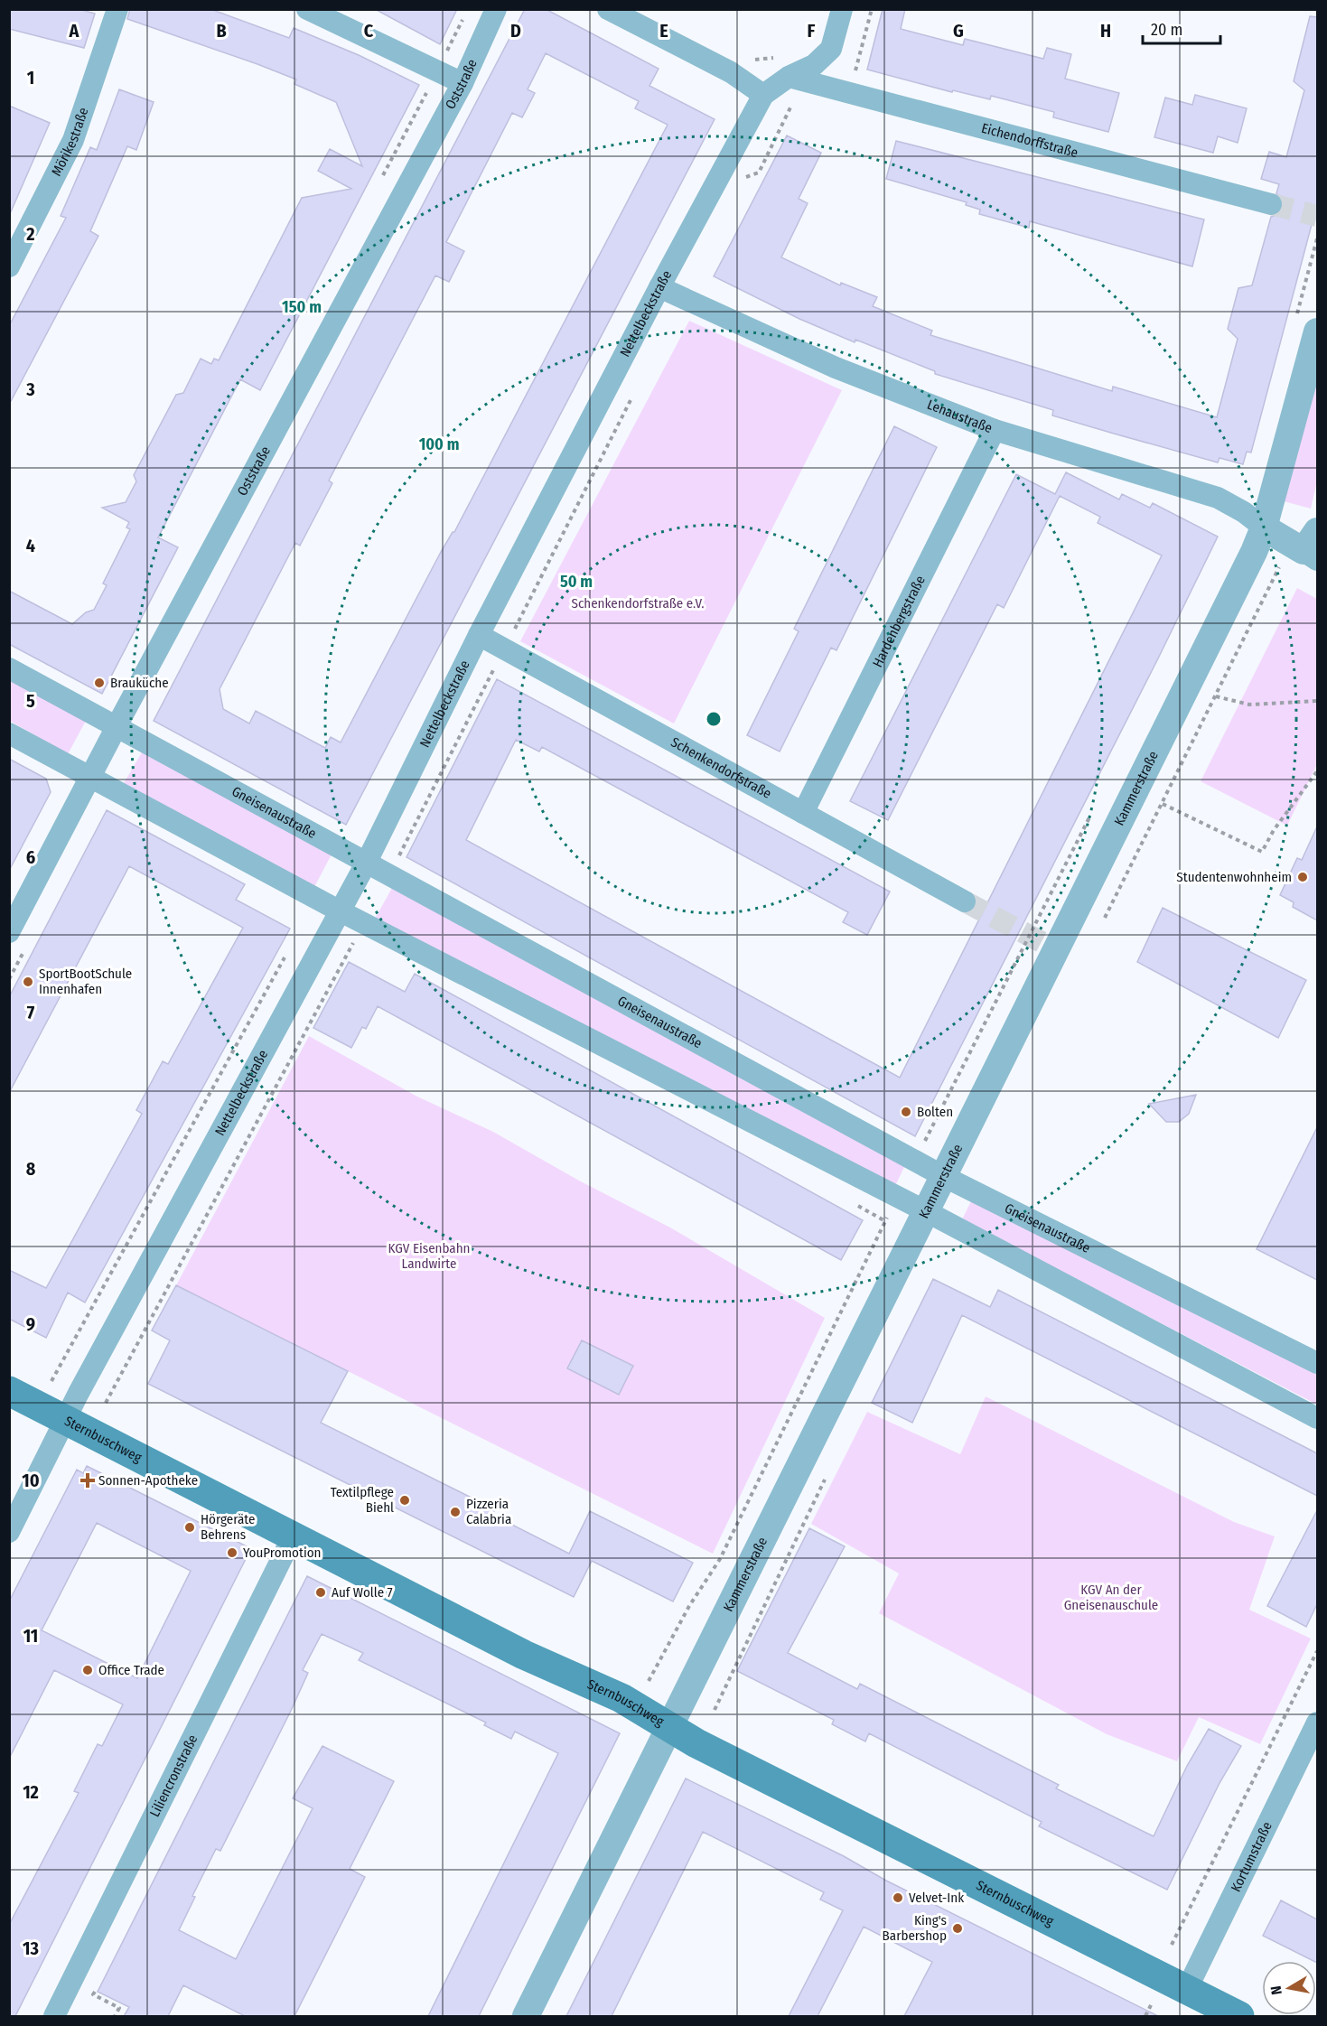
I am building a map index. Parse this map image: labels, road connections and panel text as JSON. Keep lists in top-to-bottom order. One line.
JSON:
{"streets":{"main road":["Sternbuschweg"],"street":["Oststraße","Mörikestraße","Eichendorffstraße","Nettelbeckstraße","Lenaustraße","Hardenbergstraße","Schenkendorfstraße","Kammerstraße","Gneisenaustraße","Liliencronstraße","Kortumstraße"]},"crossings":[["Oststraße","Gneisenaustraße"],["Eichendorffstraße","Nettelbeckstraße"],["Nettelbeckstraße","Lenaustraße"],["Nettelbeckstraße","Schenkendorfstraße"],["Nettelbeckstraße","Gneisenaustraße"],["Nettelbeckstraße","Sternbuschweg"],["Lenaustraße","Hardenbergstraße"],["Lenaustraße","Kammerstraße"],["Hardenbergstraße","Schenkendorfstraße"],["Kammerstraße","Gneisenaustraße"],["Kammerstraße","Sternbuschweg"],["Sternbuschweg","Liliencronstraße"],["Sternbuschweg","Kortumstraße"]],"parks":["Schenkendorfstraße e.V.","KGV Eisenbahn Landwirte","KGV An der Gneisenauschule"],"places":{"other":["Brauküche","Studentenwohnheim","SportBootSchule Innenhafen","Bolten","Textilpflege Biehl","Pizzeria Calabria","Hörgeräte Behrens","YouPromotion","Auf Wolle 7","Office Trade","Velvet-Ink","King's Barbershop"],"health":["Sonnen-Apotheke"]},"scale_bar":"20 m","north":"left","grid":{"columns":["A","B","C","D","E","F","G","H"],"rows":["1","2","3","4","5","6","7","8","9","10","11","12","13"]},"rings":["150 m","100 m","50 m"]}
